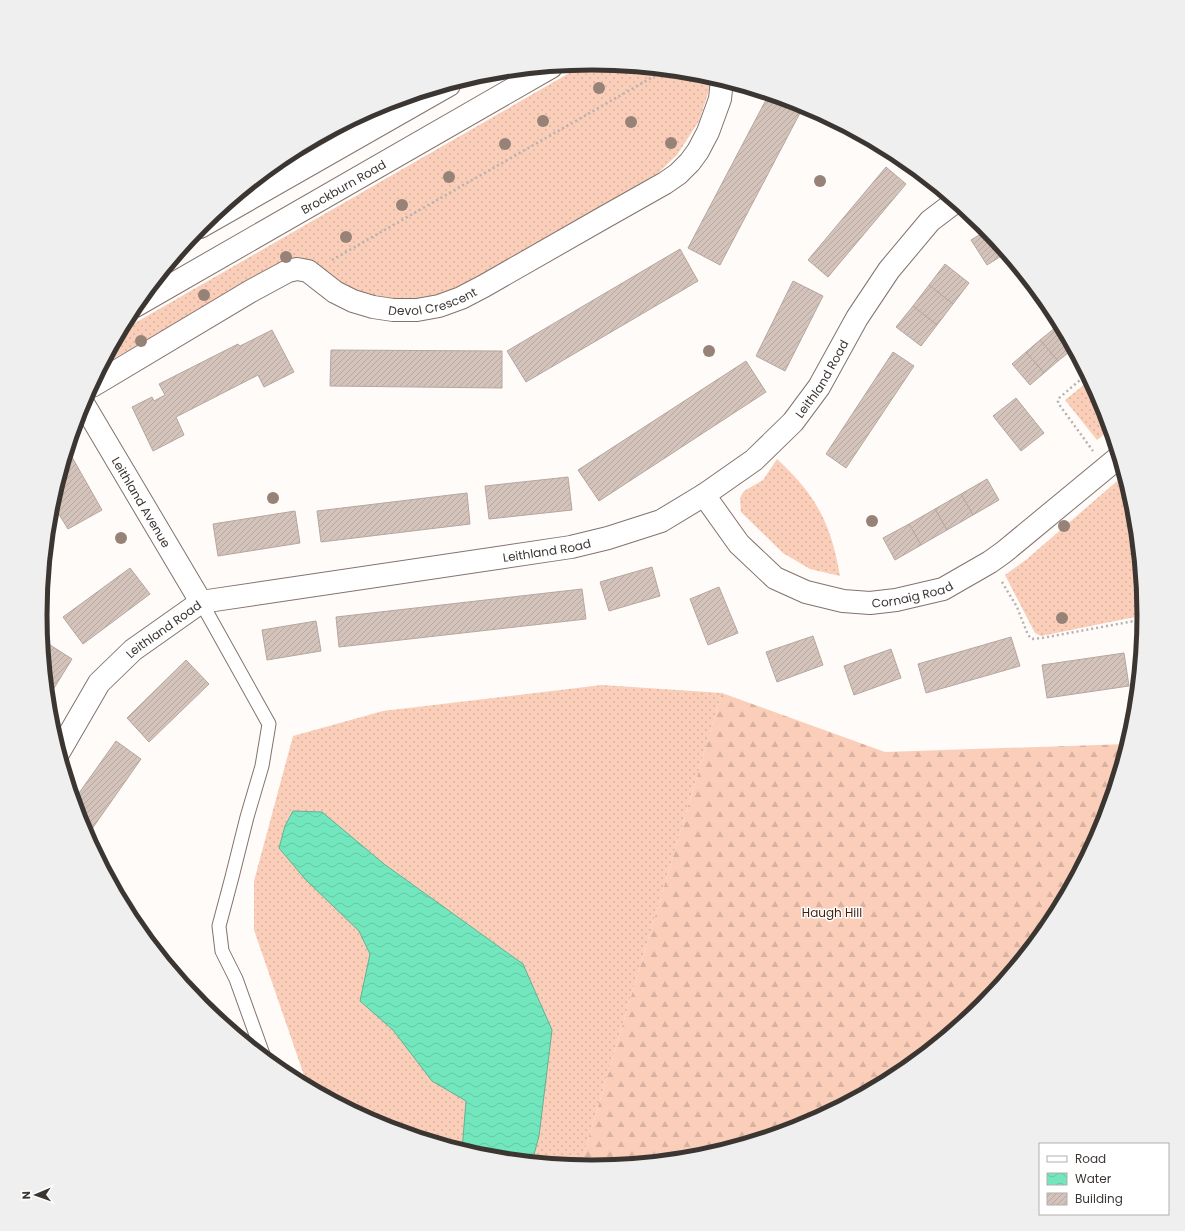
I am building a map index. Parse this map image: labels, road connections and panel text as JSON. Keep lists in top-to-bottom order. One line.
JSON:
{"streets":{"street":["Brockburn Road","Devol Crescent","Leithland Road","Leithland Avenue","Cornaig Road"]},"crossings":[["Leithland Road","Leithland Avenue"],["Leithland Road","Cornaig Road"]],"parks":["Haugh Hill"],"legend":["Road","Water","Building"],"north":"left"}
